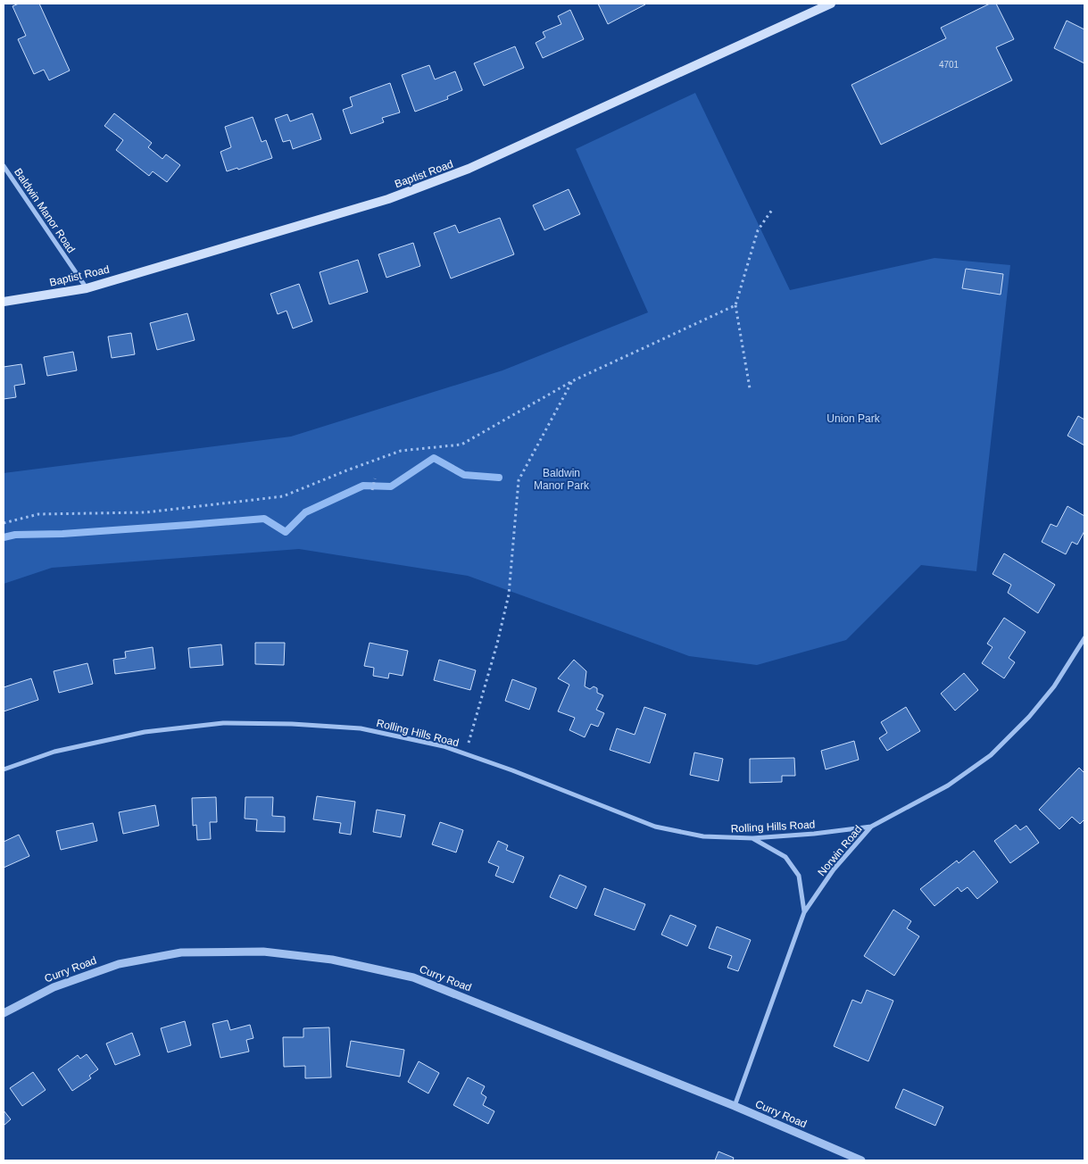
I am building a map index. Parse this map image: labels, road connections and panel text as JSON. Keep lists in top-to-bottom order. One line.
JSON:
{"streets":{"main road":["Baptist Road"],"street":["Baldwin Manor Road","Rolling Hills Road","Norwin Road","Curry Road"]},"crossings":[["Baptist Road","Baldwin Manor Road"],["Rolling Hills Road","Norwin Road"],["Norwin Road","Curry Road"]],"parks":["Union Park","Baldwin Manor Park"],"house_numbers":["4701"]}
